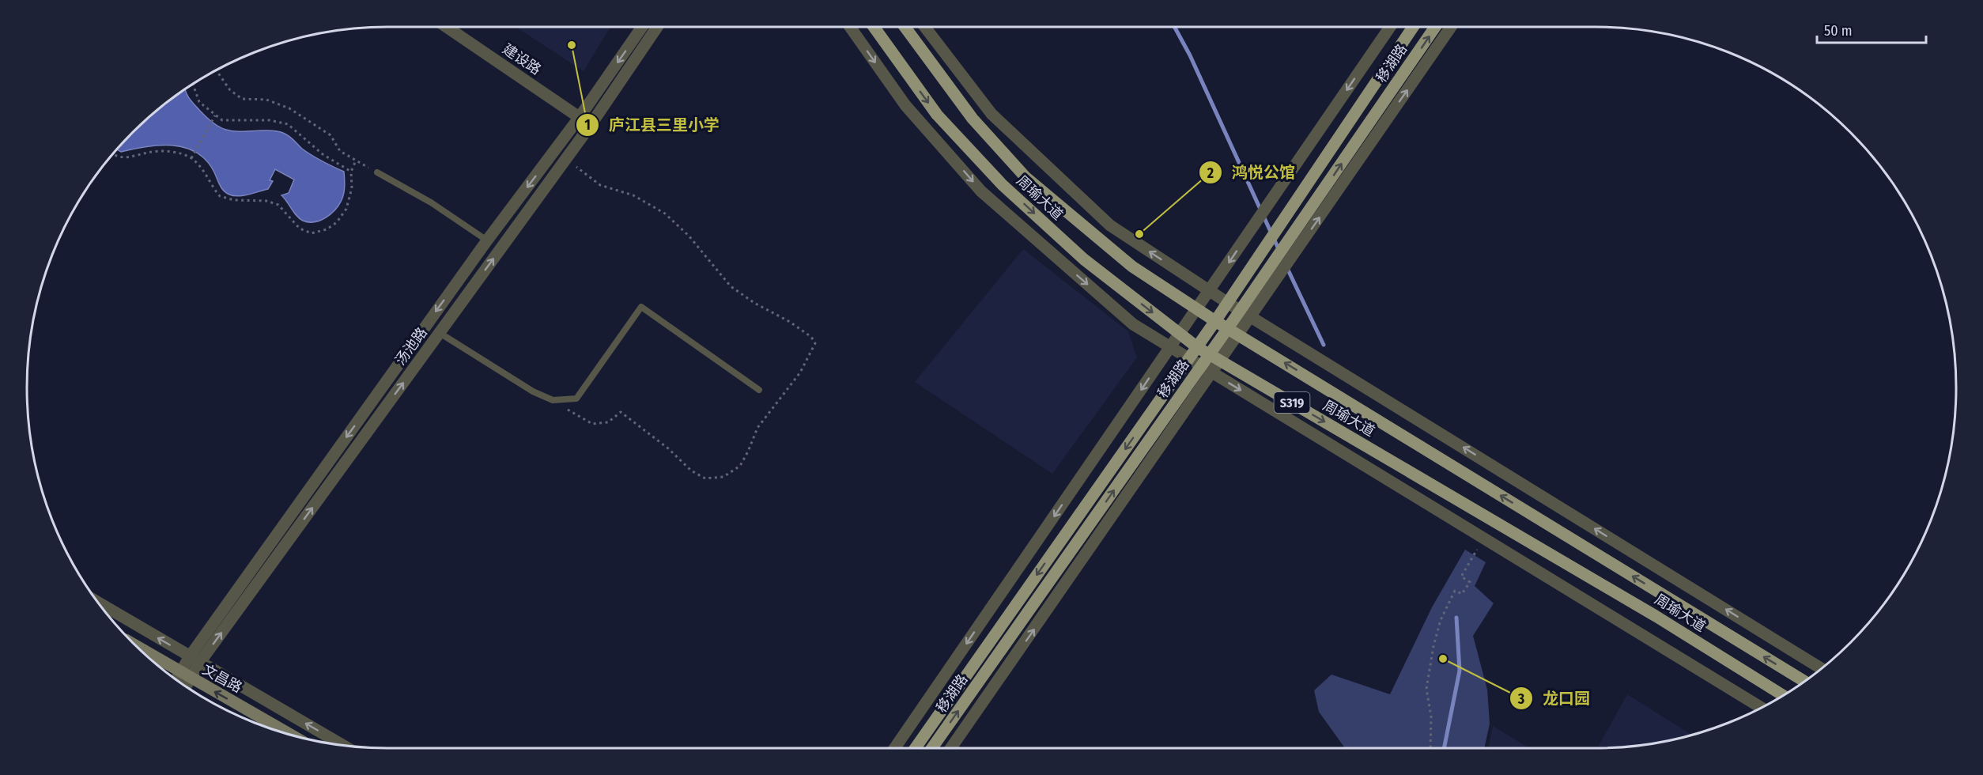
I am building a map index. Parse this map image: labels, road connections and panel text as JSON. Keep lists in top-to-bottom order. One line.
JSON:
{"streets":{"main road":["移湖路","周瑜大道","S319","文昌路"],"street":["建设路","汤池路"]},"crossings":[["建设路","汤池路"],["移湖路","周瑜大道"],["汤池路","文昌路"]],"one_way":["文昌路"],"places":["庐江县三里小学","鸿悦公馆","龙口园"],"scale_bar":"50 m"}
